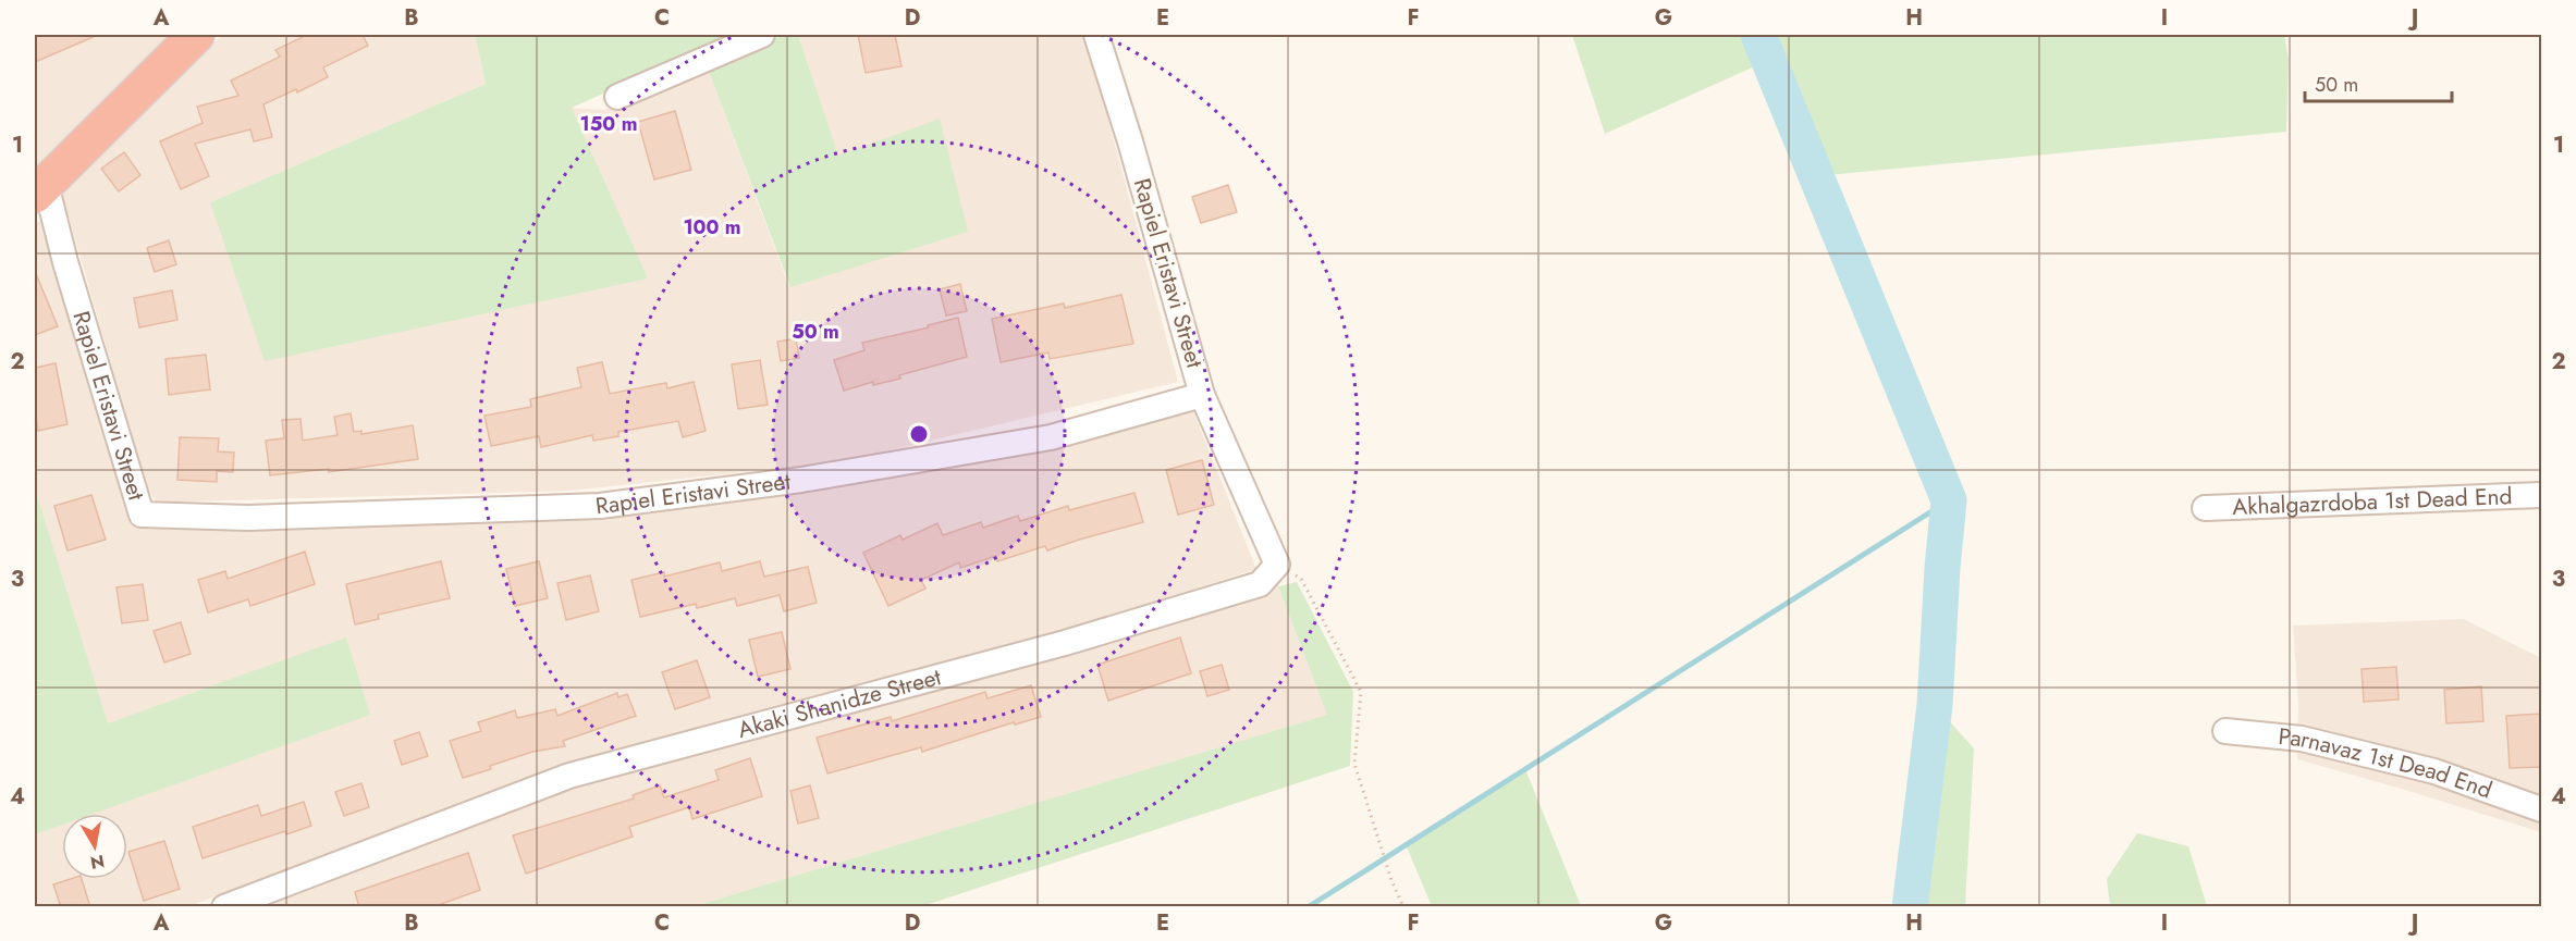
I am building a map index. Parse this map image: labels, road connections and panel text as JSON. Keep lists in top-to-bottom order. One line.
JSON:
{"streets":{"street":["Rapiel Eristavi Street","Akhalgazrdoba 1st Dead End","Akaki Shanidze Street","Parnavaz 1st Dead End"]},"scale_bar":"50 m","north":"bottom","grid":{"columns":["A","B","C","D","E","F","G","H","I","J"],"rows":["1","2","3","4"]},"rings":["150 m","100 m","50 m"]}
